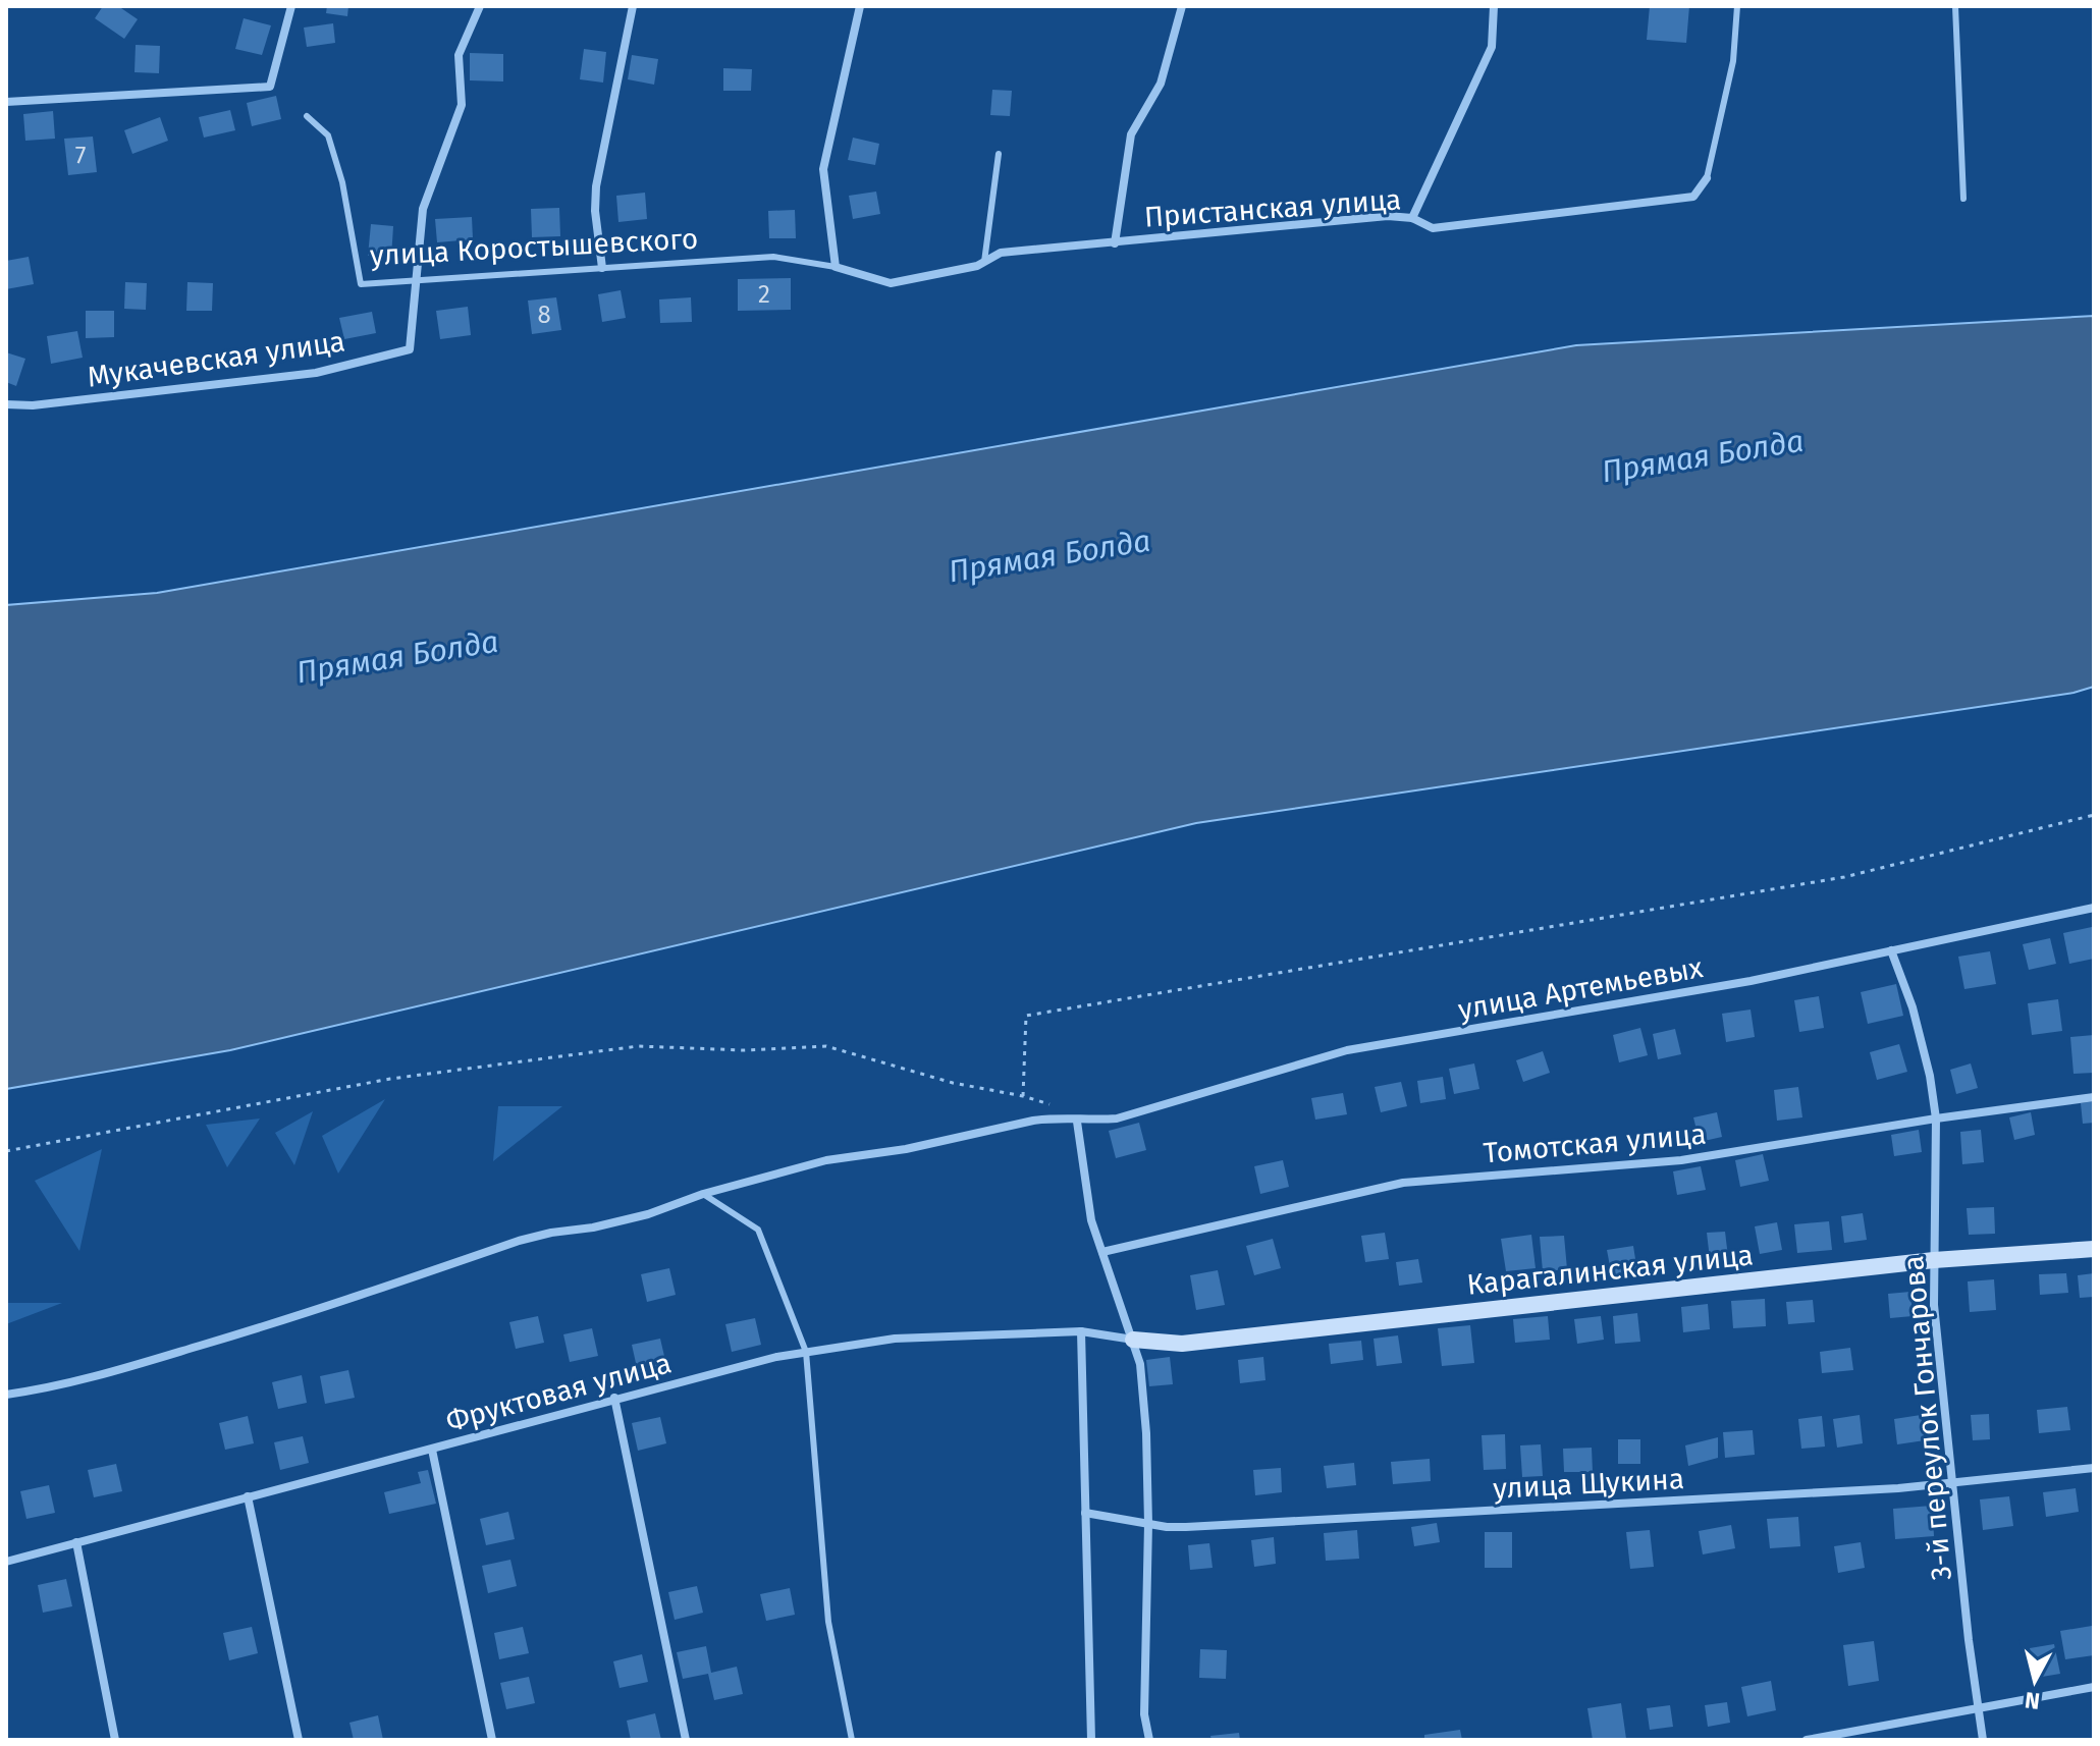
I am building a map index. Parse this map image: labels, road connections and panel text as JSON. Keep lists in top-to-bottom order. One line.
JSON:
{"streets":{"street":["Пристанская улица","Мукачевская улица","улица Артемьевых","Томотская улица","Карагалинская улица","Фруктовая улица","3-й переулок Гончарова","улица Щукина"],"lane":["улица Коростышевского"]},"crossings":[["Пристанская улица","улица Коростышевского"],["улица Коростышевского","Мукачевская улица"],["улица Артемьевых","3-й переулок Гончарова"],["Томотская улица","3-й переулок Гончарова"],["Карагалинская улица","Фруктовая улица"],["Карагалинская улица","3-й переулок Гончарова"],["3-й переулок Гончарова","улица Щукина"]],"water":["Прямая Болда"],"house_numbers":["7","2","8"],"north":"bottom"}
